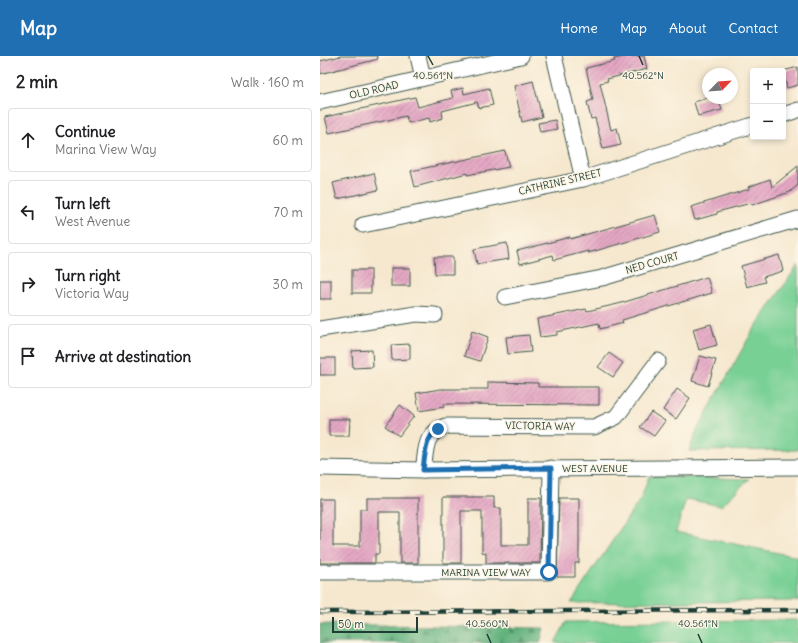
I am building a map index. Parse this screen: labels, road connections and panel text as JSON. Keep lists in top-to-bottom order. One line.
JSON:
{"streets":{"street":["OLD ROAD","CATHRINE STREET","NED COURT","VICTORIA WAY","WEST AVENUE","MARINA VIEW WAY"]},"crossings":[["VICTORIA WAY","WEST AVENUE"],["WEST AVENUE","MARINA VIEW WAY"]],"scale_bar":"50 m","north":"top right","page":{"header":"Map","nav":["Home","Map","About","Contact"],"heading":["2 min","Walk · 160 m"],"map_buttons":["+","−"],"list":[["Continue","Marina View Way","60 m"],["Turn left","West Avenue","70 m"],["Turn right","Victoria Way","30 m"],"Arrive at destination"],"scale":"50 m"},"coordinates":["40.561°N","40.562°N","40.560°N"]}
